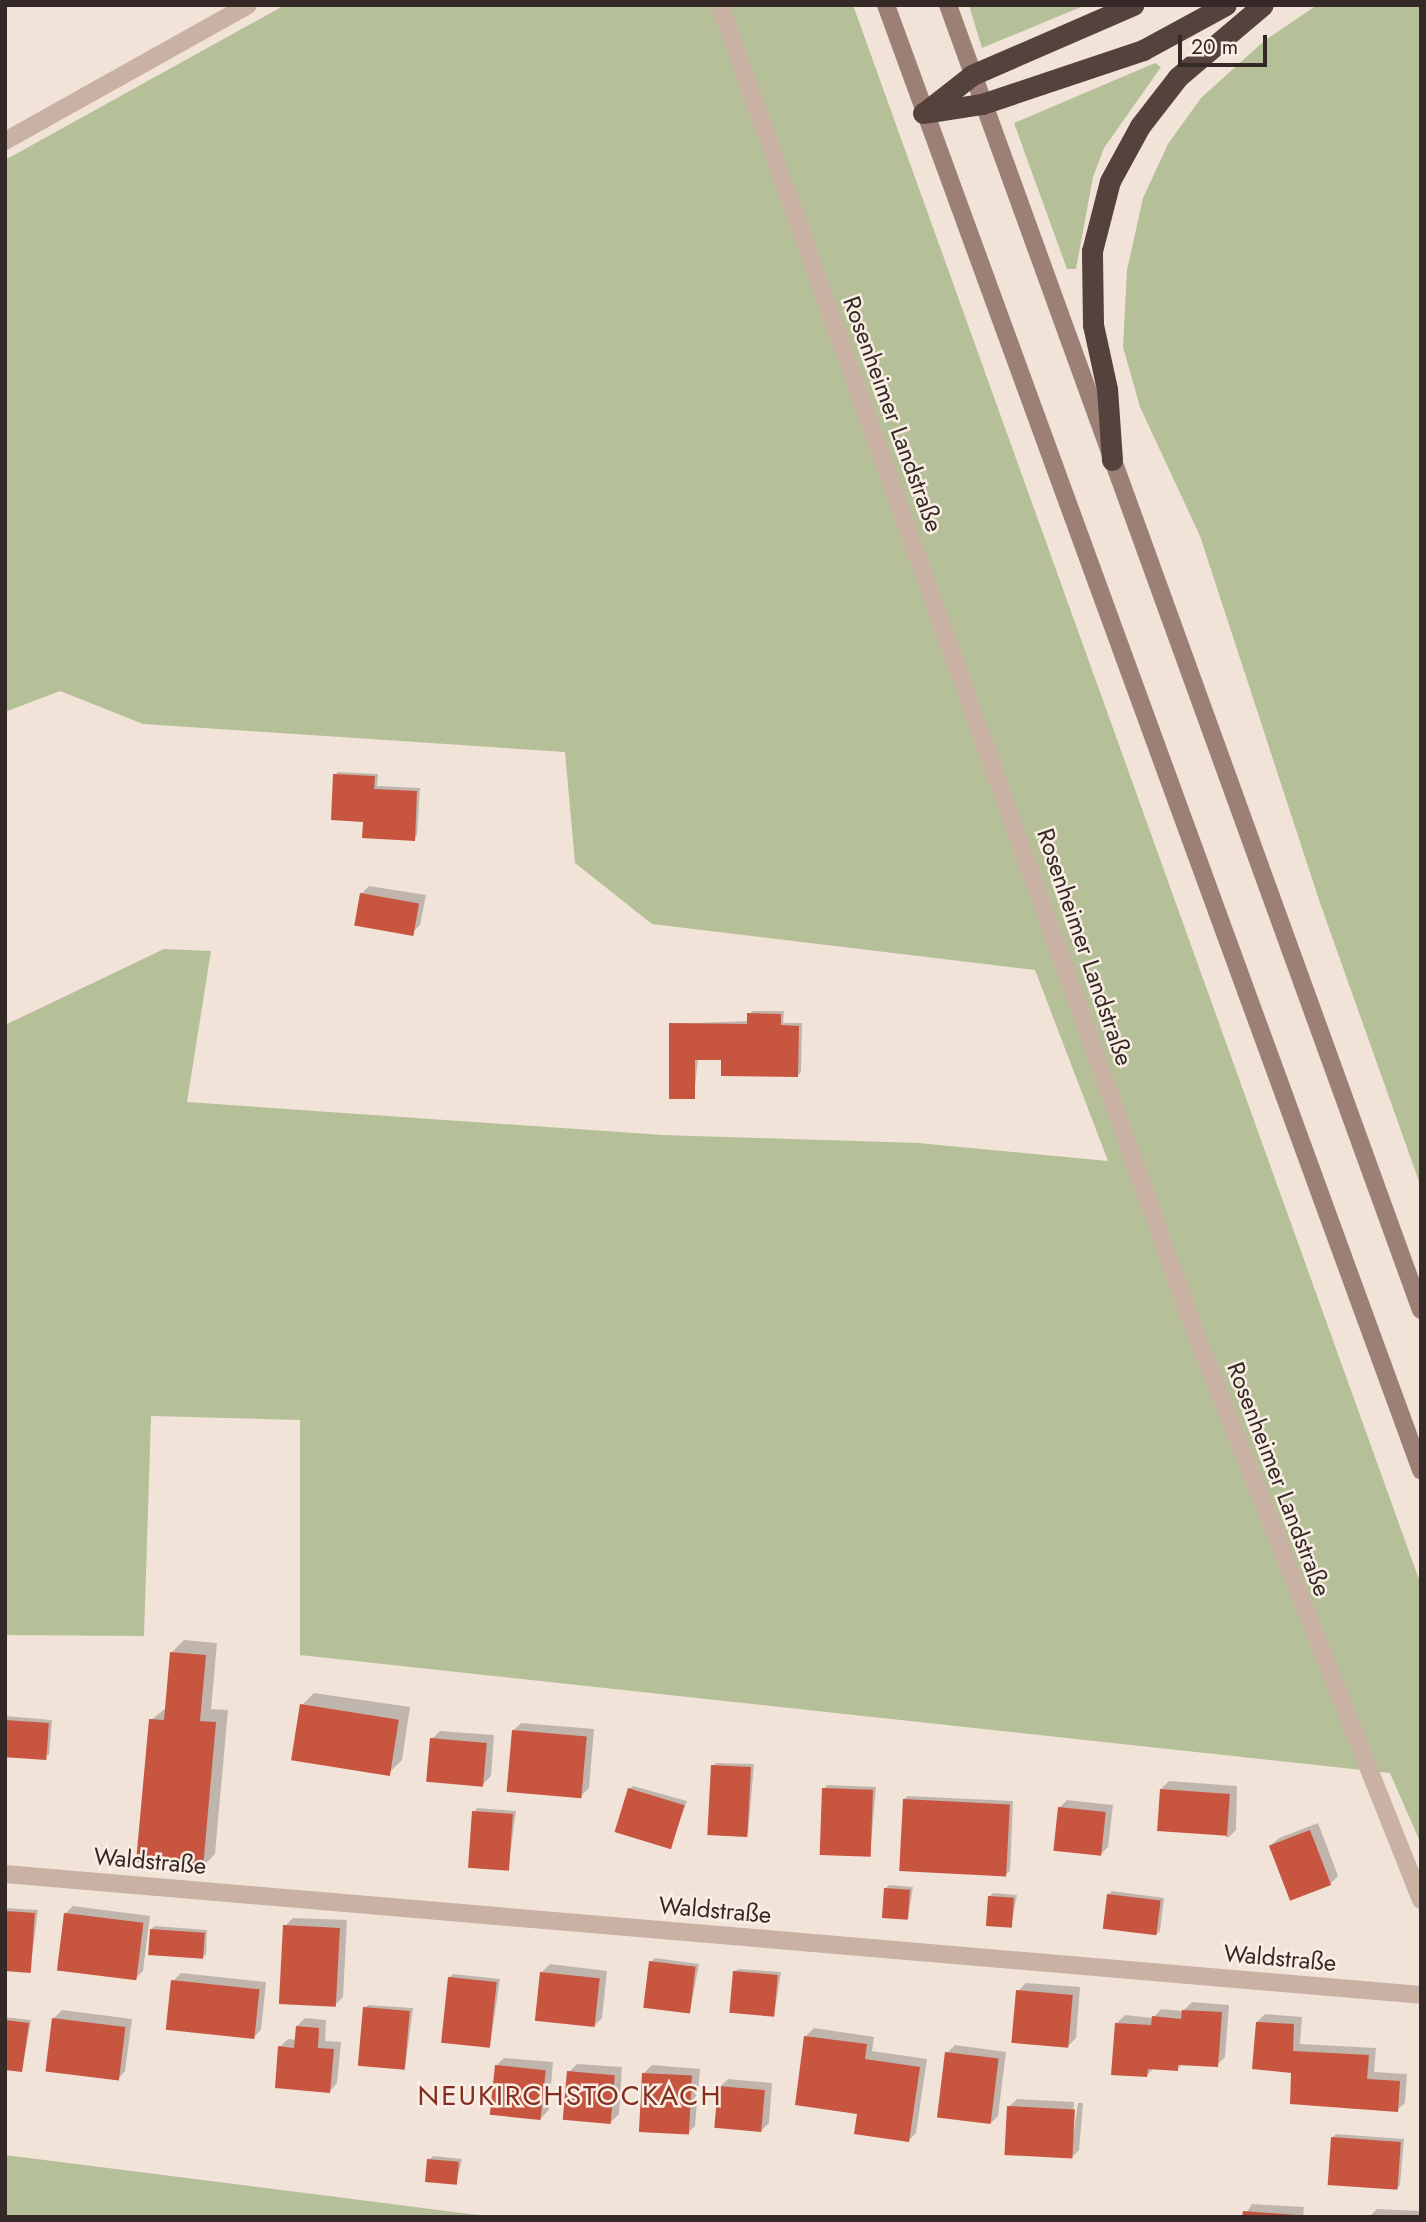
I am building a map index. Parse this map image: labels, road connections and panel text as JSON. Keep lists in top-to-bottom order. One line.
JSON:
{"streets":{"street":["Rosenheimer Landstraße","Waldstraße"]},"districts":["NEUKIRCHSTOCKACH"],"scale_bar":"20 m"}
